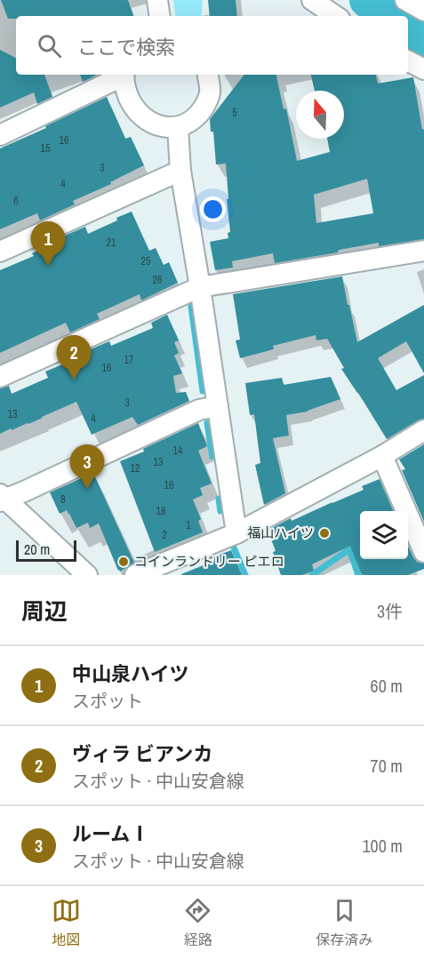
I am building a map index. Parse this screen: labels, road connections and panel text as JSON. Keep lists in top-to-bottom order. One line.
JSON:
{"places":["福山ハイツ","コインランドリー ピエロ"],"house_numbers":["5","16","15","3","4","6","21","25","26","17","16","3","13","4","14","13","12","16","8","18","1","2"],"scale_bar":"20 m","north":"top","page":{"search":"ここで検索","pins":["1","2","3"],"scale":"20 m","heading":["周辺","3件"],"list":[{"mark":"1","name":"中山泉ハイツ","note":"スポット","value":"60 m"},{"mark":"2","name":"ヴィラ ビアンカ","note":"スポット · 中山安倉線","value":"70 m"},{"mark":"3","name":"ルームⅠ","note":"スポット · 中山安倉線","value":"100 m"}],"nav":["地図","経路","保存済み"]}}
